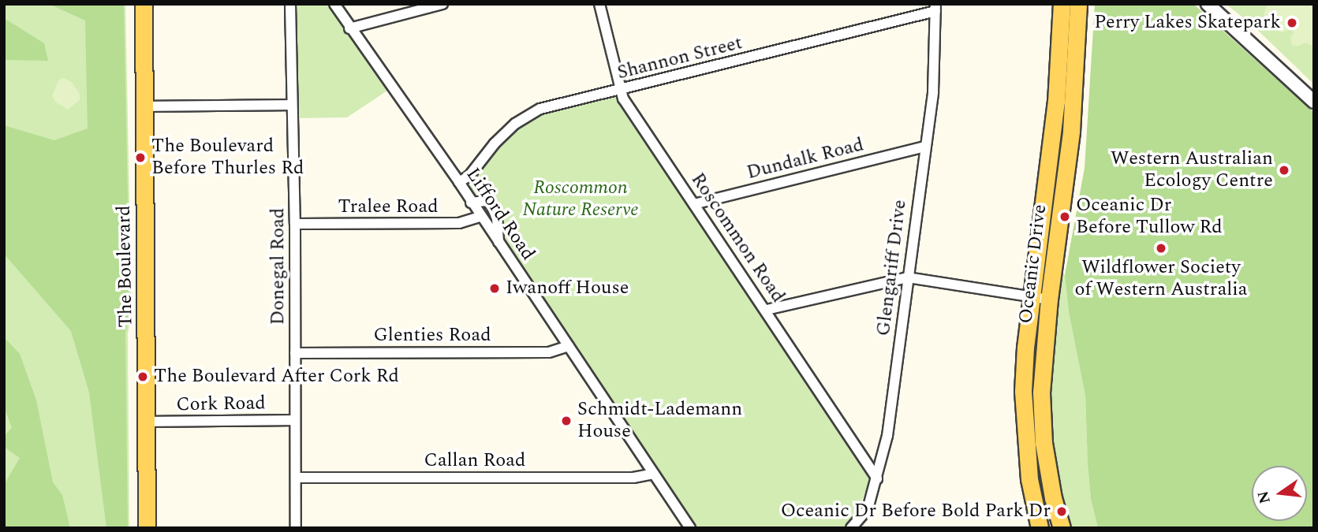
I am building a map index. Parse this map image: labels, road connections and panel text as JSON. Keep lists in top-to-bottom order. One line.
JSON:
{"streets":{"main road":["Oceanic Drive","The Boulevard"],"street":["Shannon Street","Dundalk Road","Tralee Road","Lifford Road","Roscommon Road","Donegal Road","Glengariff Drive","Glenties Road","Cork Road","Callan Road"]},"crossings":[["Shannon Street","Lifford Road"],["Shannon Street","Roscommon Road"],["Shannon Street","Glengariff Drive"],["Dundalk Road","Roscommon Road"],["Dundalk Road","Glengariff Drive"],["Tralee Road","Lifford Road"],["Tralee Road","Donegal Road"],["Lifford Road","Glenties Road"],["Lifford Road","Callan Road"],["Roscommon Road","Glengariff Drive"],["The Boulevard","Cork Road"],["Donegal Road","Glenties Road"],["Donegal Road","Cork Road"],["Donegal Road","Callan Road"]],"parks":["Roscommon Nature Reserve"],"places":["Perry Lakes Skatepark","The Boulevard Before Thurles Rd","Western Australian Ecology Centre","Oceanic Dr Before Tullow Rd","Wildflower Society of Western Australia","Iwanoff House","The Boulevard After Cork Rd","Schmidt-Lademann House","Oceanic Dr Before Bold Park Dr"],"north":"left"}
